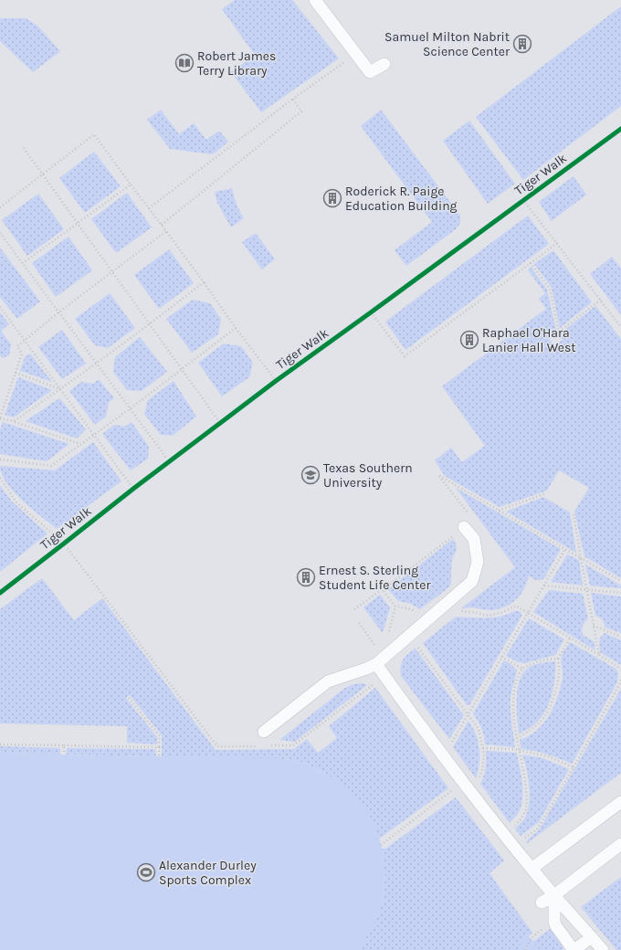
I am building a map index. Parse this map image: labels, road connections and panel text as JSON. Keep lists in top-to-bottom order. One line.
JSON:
{"streets":{"cycle path":["Tiger Walk"]},"places":{"building":["Samuel Milton Nabrit Science Center","Roderick R. Paige Education Building","Raphael O'Hara Lanier Hall West","Ernest S. Sterling Student Life Center"],"library":["Robert James Terry Library"],"school or university":["Texas Southern University"],"sports":["Alexander Durley Sports Complex"]}}
